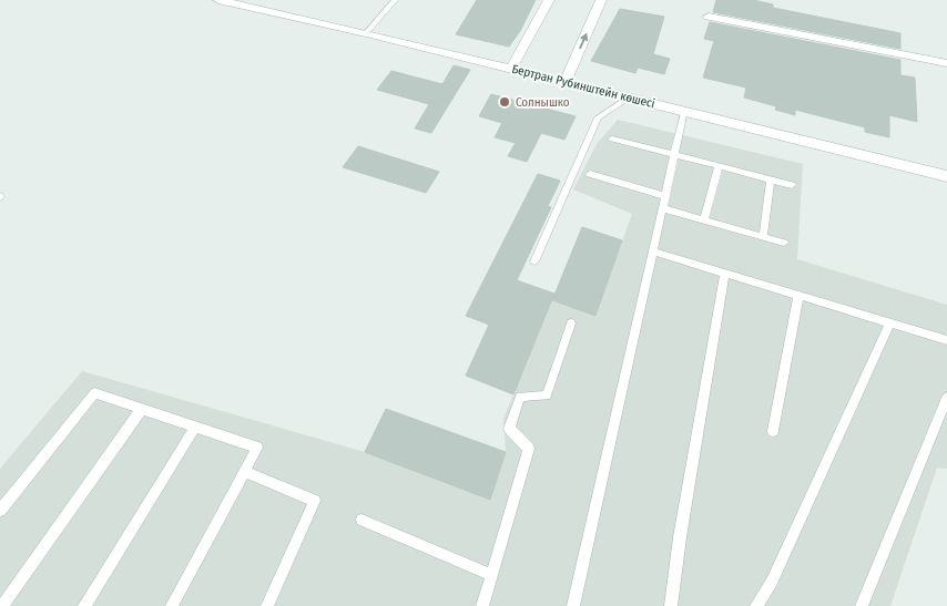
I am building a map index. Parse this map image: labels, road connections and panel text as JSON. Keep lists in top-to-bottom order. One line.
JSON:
{"streets":{"street":["Бертран Рубинштейн көшесі"]},"places":["Солнышко"]}
